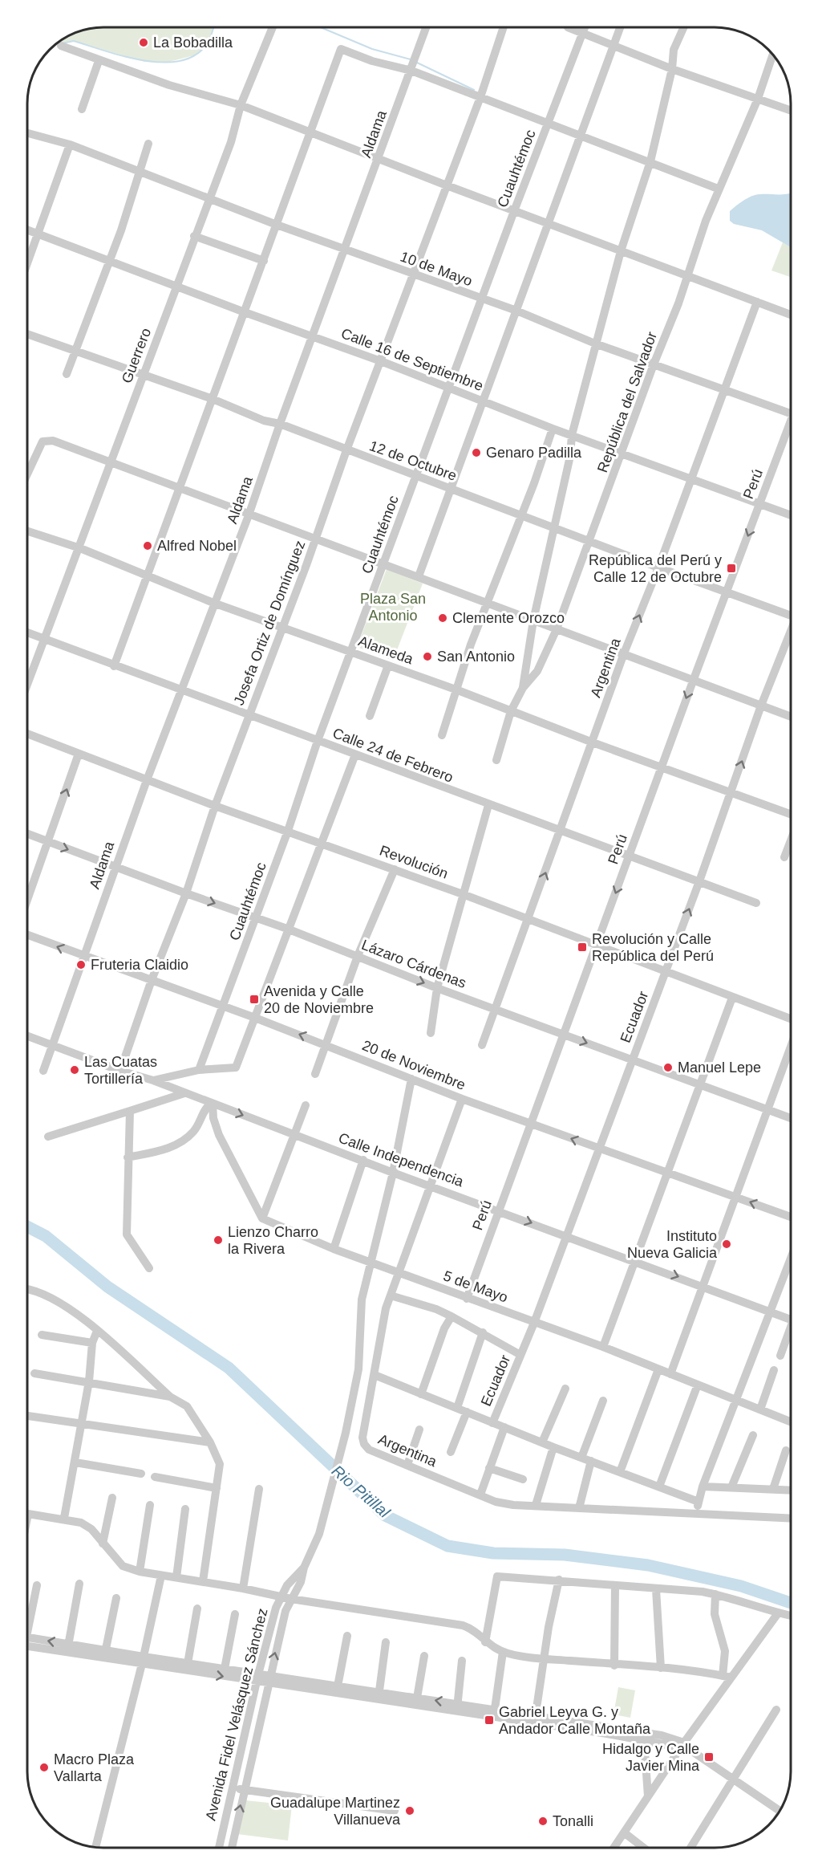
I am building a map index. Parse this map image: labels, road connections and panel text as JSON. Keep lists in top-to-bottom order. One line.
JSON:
{"streets":{"street":["Aldama","Cuauhtémoc","10 de Mayo","Guerrero","Calle 16 de Septiembre","República del Salvador","12 de Octubre","Perú","Josefa Ortiz de Domínguez","Alameda","Argentina","Calle 24 de Febrero","Revolución","Lázaro Cárdenas","Ecuador","20 de Noviembre","Calle Independencia","5 de Mayo","Avenida Fidel Velásquez Sánchez"]},"crossings":[["Aldama","10 de Mayo"],["Aldama","Calle 16 de Septiembre"],["Aldama","12 de Octubre"],["Aldama","Alameda"],["Aldama","Calle 24 de Febrero"],["Aldama","Revolución"],["Aldama","Lázaro Cárdenas"],["Aldama","20 de Noviembre"],["Aldama","Calle Independencia"],["Cuauhtémoc","10 de Mayo"],["Cuauhtémoc","Calle 16 de Septiembre"],["Cuauhtémoc","12 de Octubre"],["Cuauhtémoc","Alameda"],["Cuauhtémoc","Calle 24 de Febrero"],["Cuauhtémoc","Revolución"],["Cuauhtémoc","Lázaro Cárdenas"],["Cuauhtémoc","20 de Noviembre"],["10 de Mayo","Guerrero"],["10 de Mayo","República del Salvador"],["10 de Mayo","Josefa Ortiz de Domínguez"],["10 de Mayo","Argentina"],["Guerrero","Calle 16 de Septiembre"],["Guerrero","12 de Octubre"],["Guerrero","Alameda"],["Guerrero","Calle 24 de Febrero"],["Calle 16 de Septiembre","República del Salvador"],["Calle 16 de Septiembre","Perú"],["Calle 16 de Septiembre","Josefa Ortiz de Domínguez"],["Calle 16 de Septiembre","Argentina"],["República del Salvador","12 de Octubre"],["República del Salvador","Alameda"],["12 de Octubre","Perú"],["12 de Octubre","Josefa Ortiz de Domínguez"],["12 de Octubre","Argentina"],["Perú","Alameda"],["Perú","Calle 24 de Febrero"],["Perú","Revolución"],["Perú","Lázaro Cárdenas"],["Perú","20 de Noviembre"],["Perú","Calle Independencia"],["Perú","5 de Mayo"],["Josefa Ortiz de Domínguez","Alameda"],["Josefa Ortiz de Domínguez","Calle 24 de Febrero"],["Josefa Ortiz de Domínguez","Revolución"],["Josefa Ortiz de Domínguez","Lázaro Cárdenas"],["Josefa Ortiz de Domínguez","20 de Noviembre"],["Josefa Ortiz de Domínguez","Calle Independencia"],["Alameda","Argentina"],["Alameda","Ecuador"],["Argentina","Calle 24 de Febrero"],["Argentina","Revolución"],["Argentina","Lázaro Cárdenas"],["Argentina","20 de Noviembre"],["Argentina","Calle Independencia"],["Argentina","5 de Mayo"],["Calle 24 de Febrero","Ecuador"],["Revolución","Ecuador"],["Lázaro Cárdenas","Ecuador"],["Ecuador","20 de Noviembre"],["Ecuador","Calle Independencia"],["Ecuador","5 de Mayo"]],"one_way":["Lázaro Cárdenas"],"water":["Rio Pitillal"],"parks":["Plaza San Antonio"],"places":{"other":["La Bobadilla","Genaro Padilla","Alfred Nobel","Clemente Orozco","San Antonio","Fruteria Claidio","Manuel Lepe","Las Cuatas Tortillería","Lienzo Charro la Rivera","Instituto Nueva Galicia","Macro Plaza Vallarta","Guadalupe Martinez Villanueva","Tonalli"],"transit":["República del Perú y Calle 12 de Octubre","Revolución y Calle República del Perú","Avenida y Calle 20 de Noviembre","Gabriel Leyva G. y Andador Calle Montaña","Hidalgo y Calle Javier Mina"]}}
